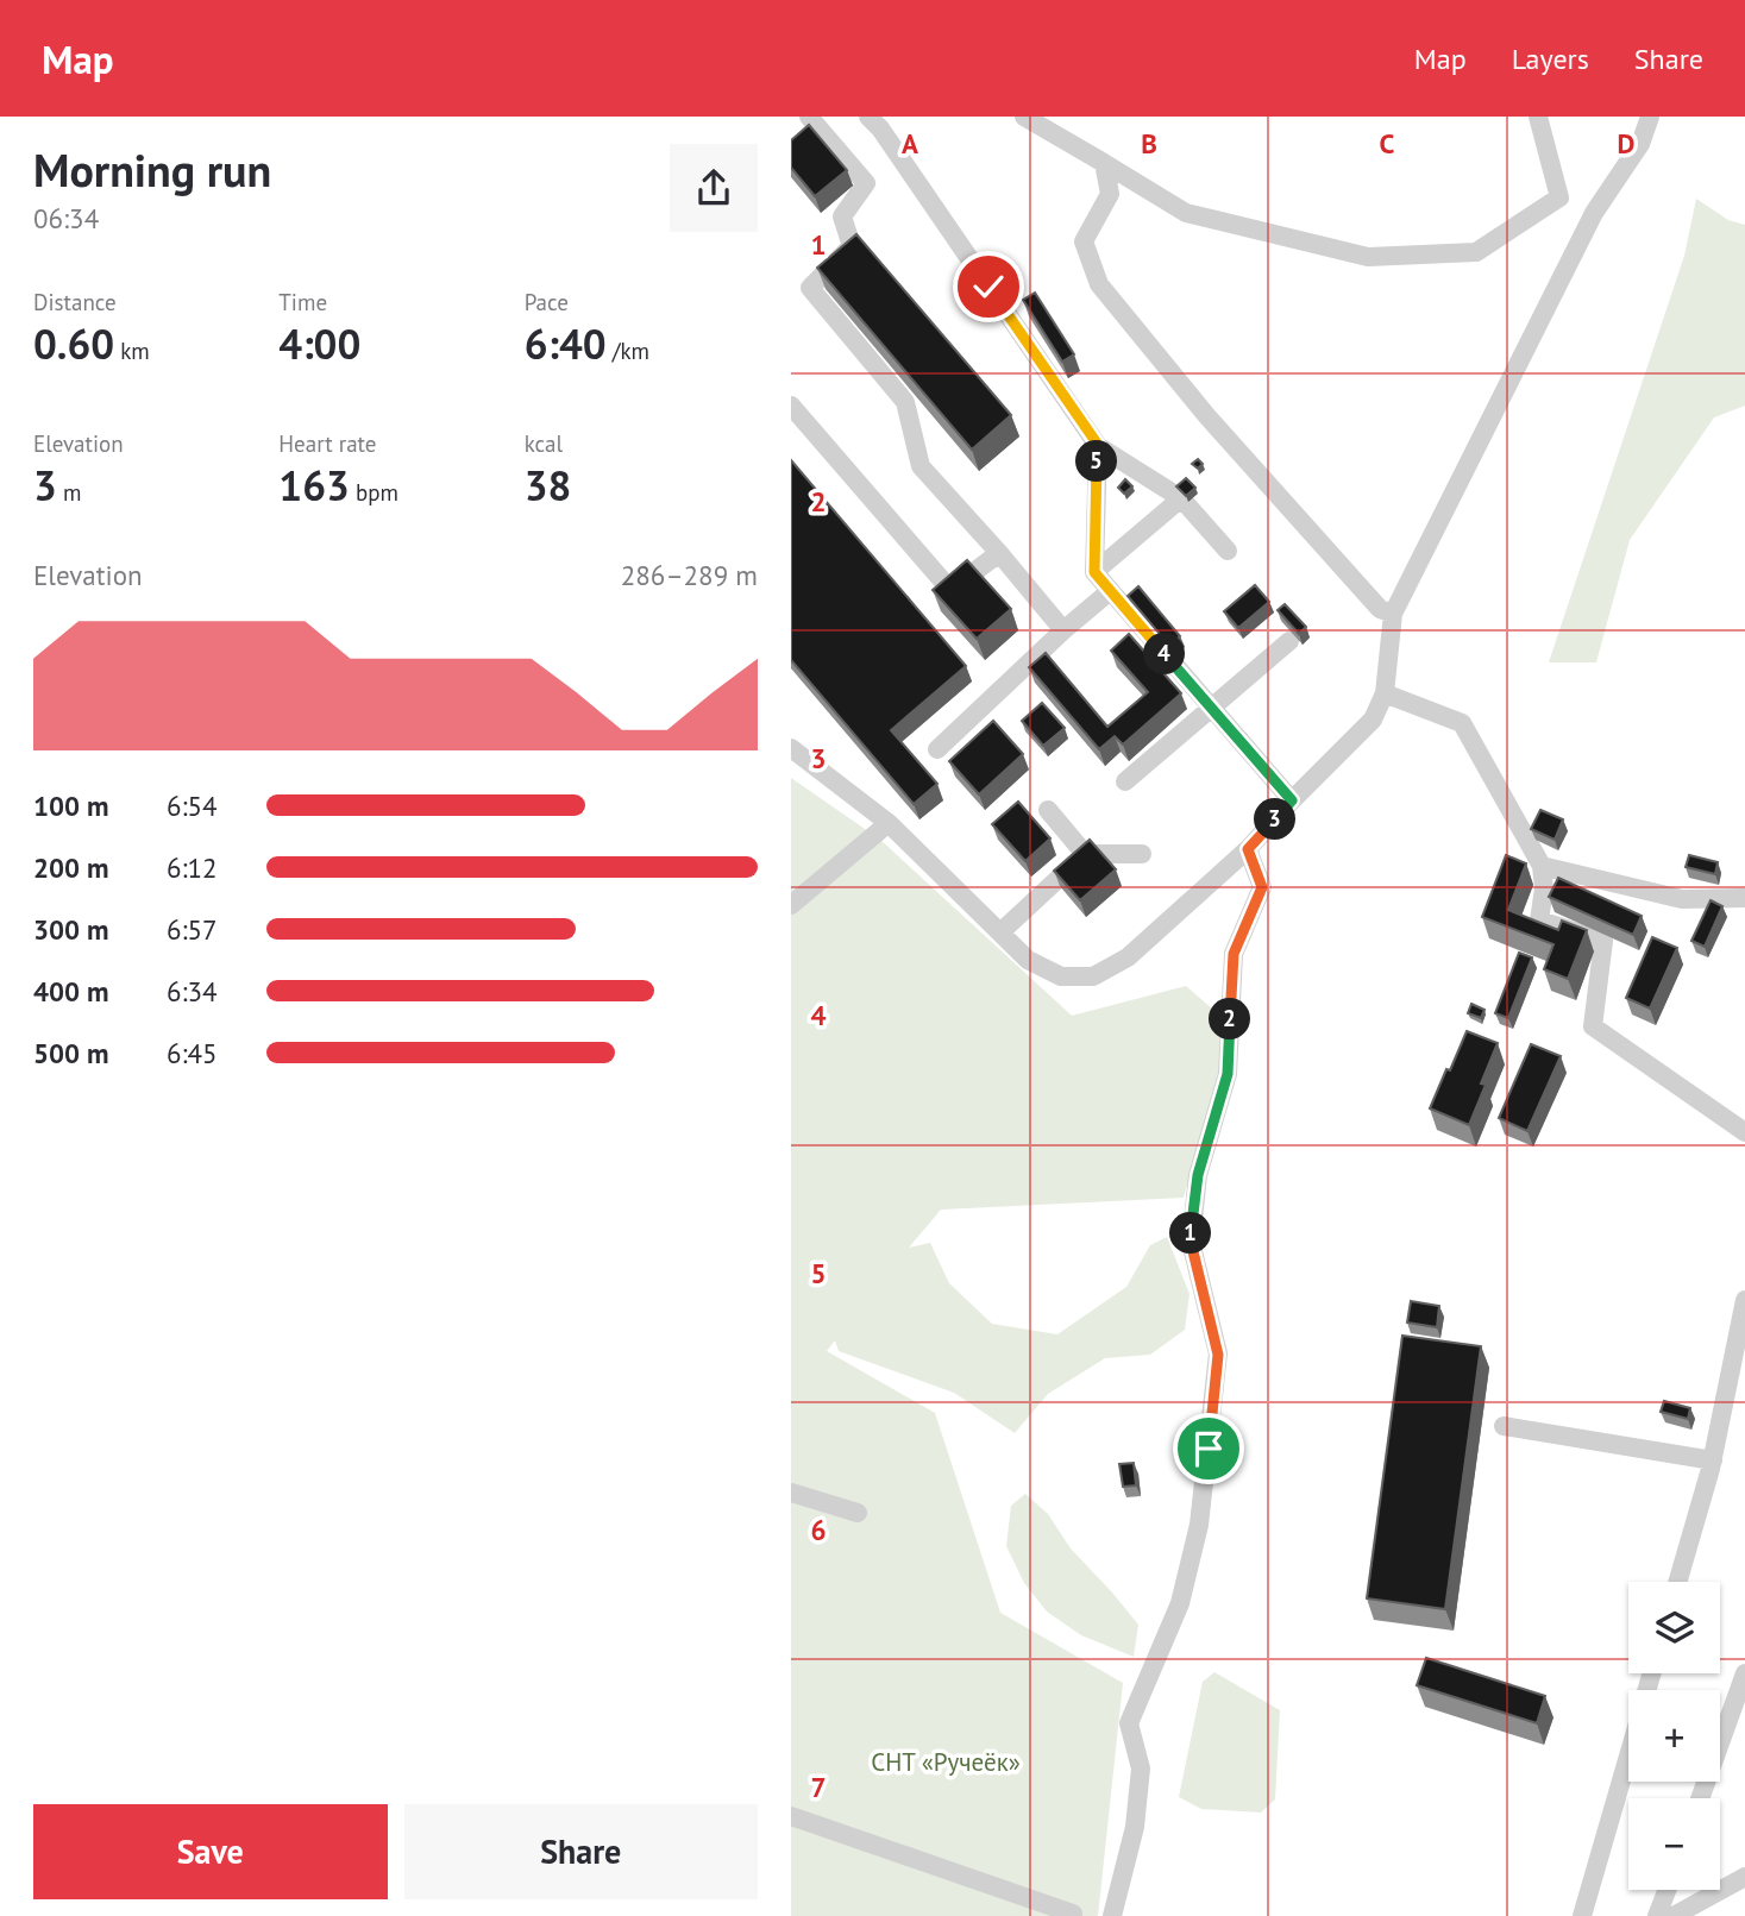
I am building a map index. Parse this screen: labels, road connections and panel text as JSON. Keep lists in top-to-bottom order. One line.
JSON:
{"parks":["СНТ «Ручеёк»"],"page":{"header":"Map","nav":["Map","Layers","Share"],"heading":["Morning run","06:34"],"stats":[["Distance","0.60 km"],["Time","4:00"],["Pace","6:40 /km"],["Elevation","3 m"],["Heart rate","163 bpm"],["kcal","38"]],"pins":["5","4","3","2","1"],"chart":["Elevation","286–289 m"],"list":[{"name":"100 m","note":"6:54"},{"name":"200 m","note":"6:12"},{"name":"300 m","note":"6:57"},{"name":"400 m","note":"6:34"},{"name":"500 m","note":"6:45"}],"map_buttons":["+","−"],"buttons":["Save","Share"]},"grid":{"columns":["A","B","C","D"],"rows":["1","2","3","4","5","6","7"]}}
